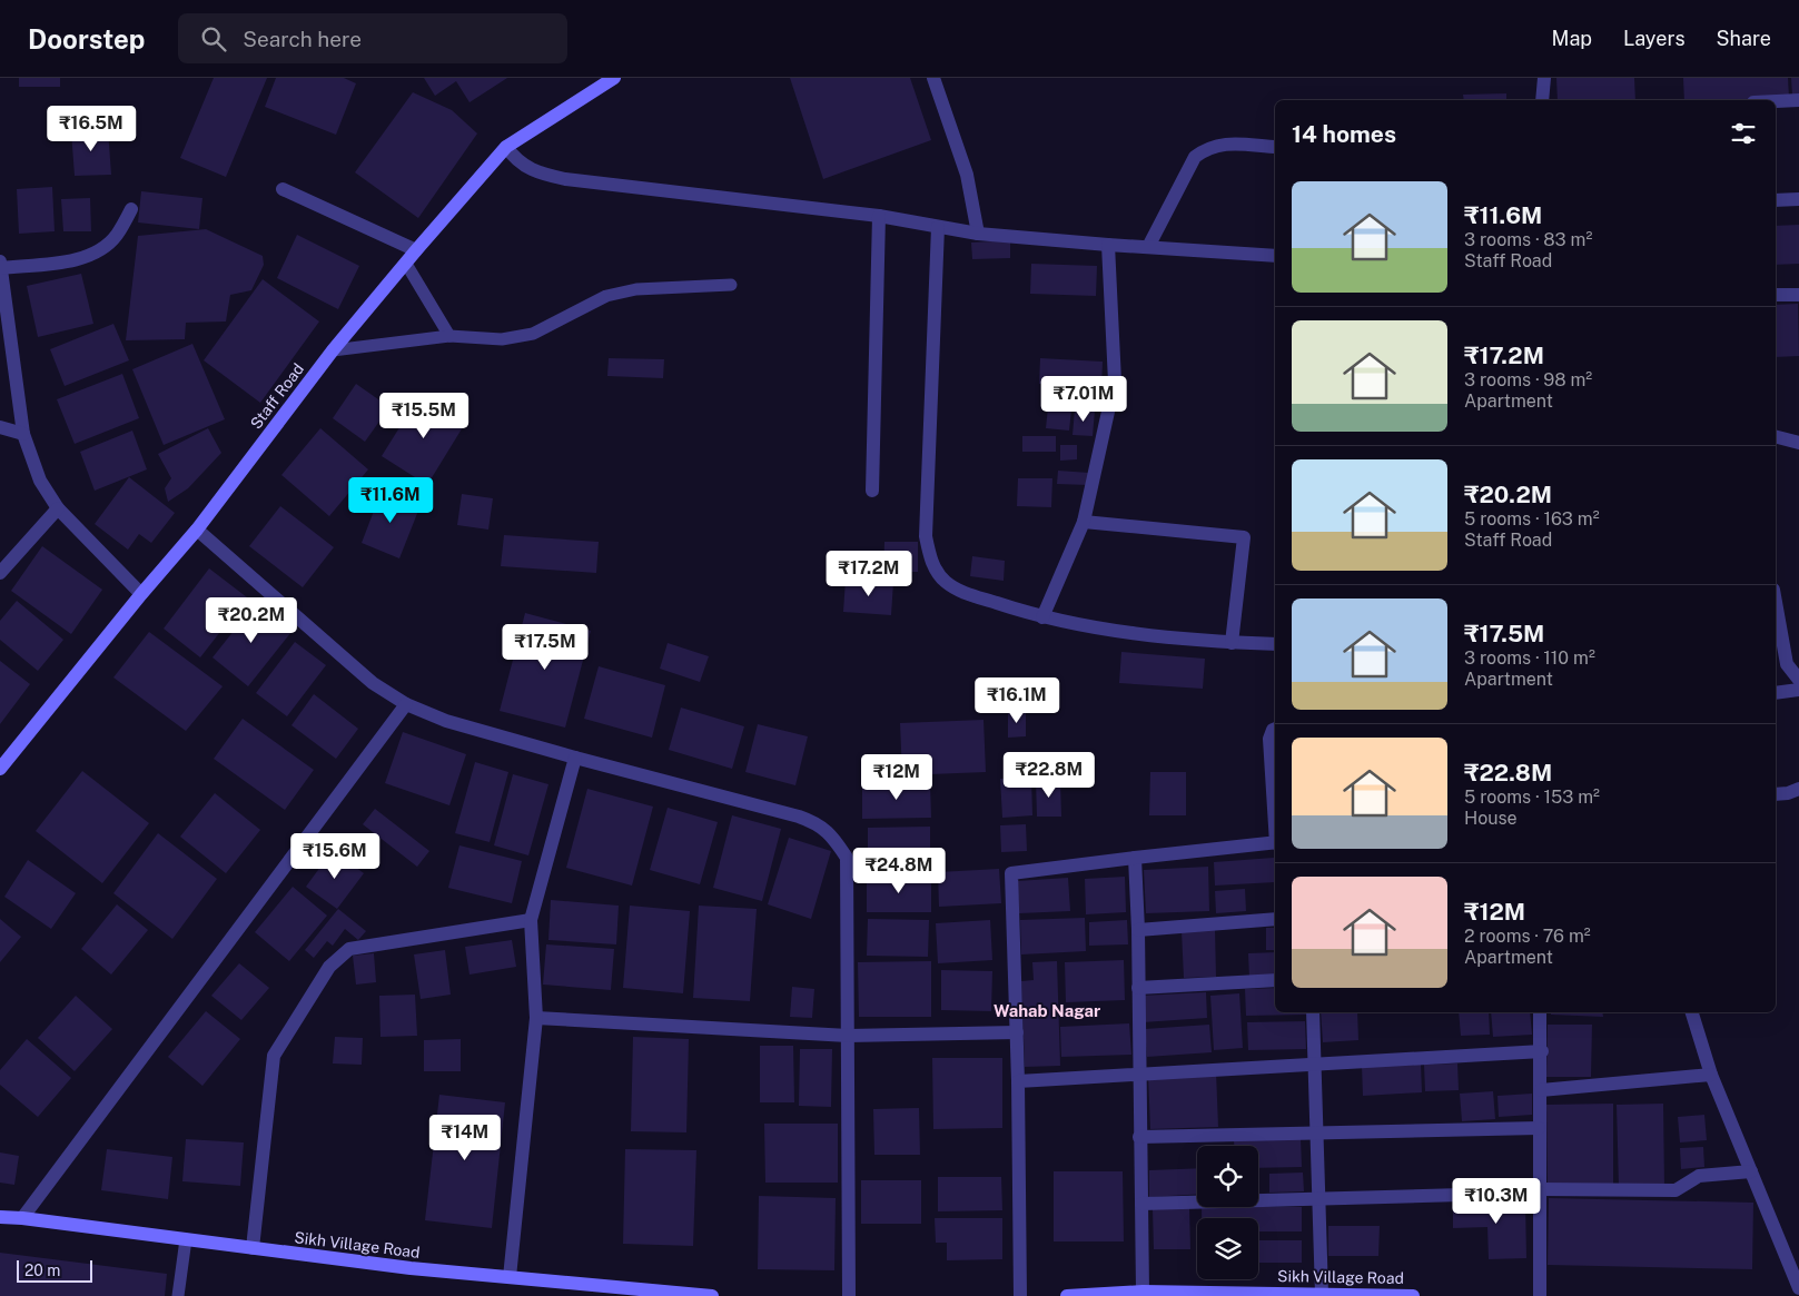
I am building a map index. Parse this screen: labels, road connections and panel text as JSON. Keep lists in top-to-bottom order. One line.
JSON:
{"streets":{"main road":["Staff Road","Sikh Village Road"]},"districts":["Wahab Nagar"],"scale_bar":"20 m","page":{"header":"Doorstep","search":"Search here","nav":["Map","Layers","Share"],"heading":"14 homes","price":["₹16.5M","₹7.01M","₹15.5M","₹11.6M","₹17.2M","₹20.2M","₹17.5M","₹16.1M","₹22.8M","₹12M","₹15.6M","₹24.8M","₹14M","₹10.3M"],"list":[{"name":"₹11.6M","note":"3 rooms · 83 m² · Staff Road"},{"name":"₹17.2M","note":"3 rooms · 98 m² · Apartment"},{"name":"₹20.2M","note":"5 rooms · 163 m² · Staff Road"},{"name":"₹17.5M","note":"3 rooms · 110 m² · Apartment"},{"name":"₹22.8M","note":"5 rooms · 153 m² · House"},{"name":"₹12M","note":"2 rooms · 76 m² · Apartment"}],"scale":"20 m"}}
